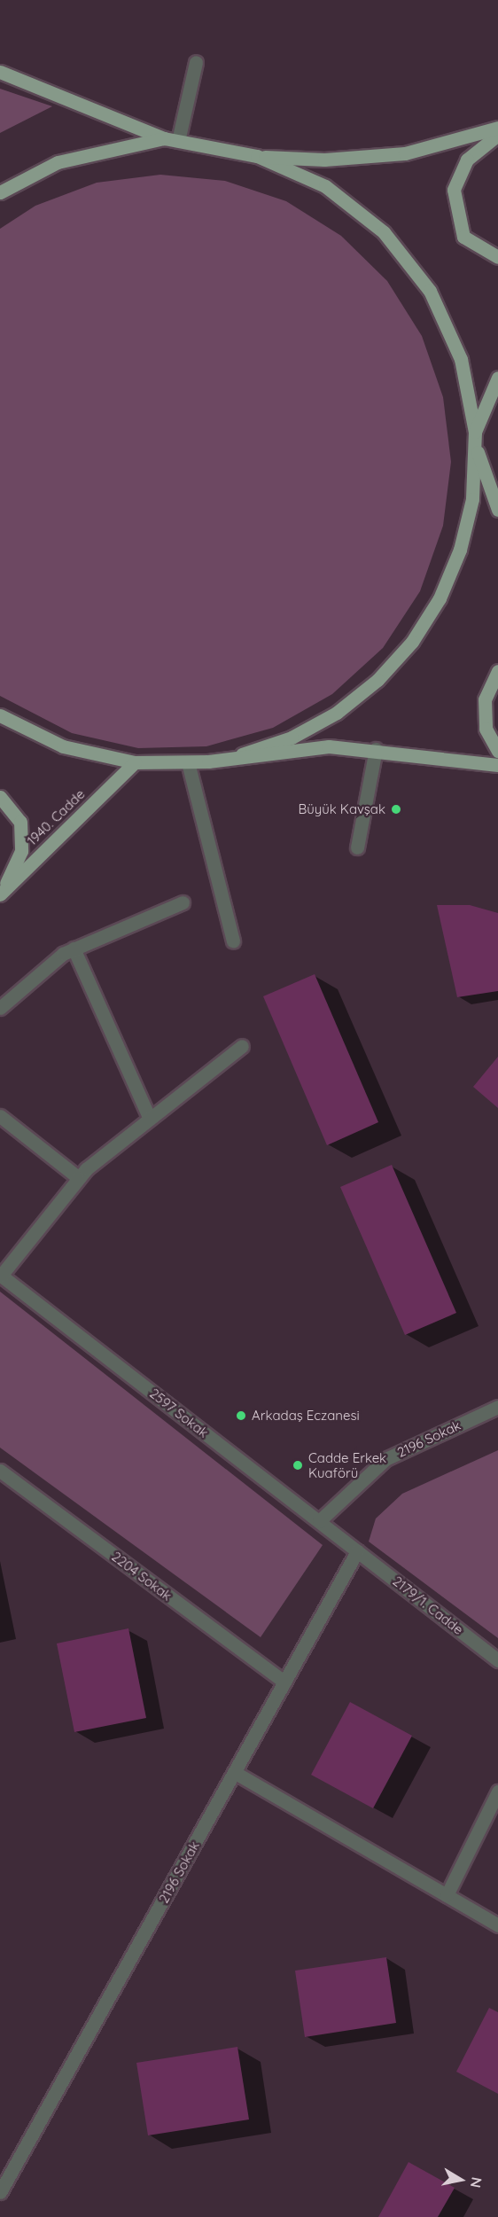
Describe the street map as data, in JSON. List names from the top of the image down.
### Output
{
  "streets": {
    "main road": ["1940. Cadde"],
    "street": [
      "2597 Sokak",
      "2196 Sokak",
      "2204 Sokak",
      "2179/1. Cadde"
    ]
  },
  "crossings": [
    ["2597 Sokak", "2196 Sokak"],
    ["2597 Sokak", "2179/1. Cadde"],
    ["2196 Sokak", "2204 Sokak"],
    ["2196 Sokak", "2179/1. Cadde"]
  ],
  "places": ["Büyük Kavşak", "Arkadaş Eczanesi", "Cadde Erkek Kuaförü"],
  "north": "right"
}
